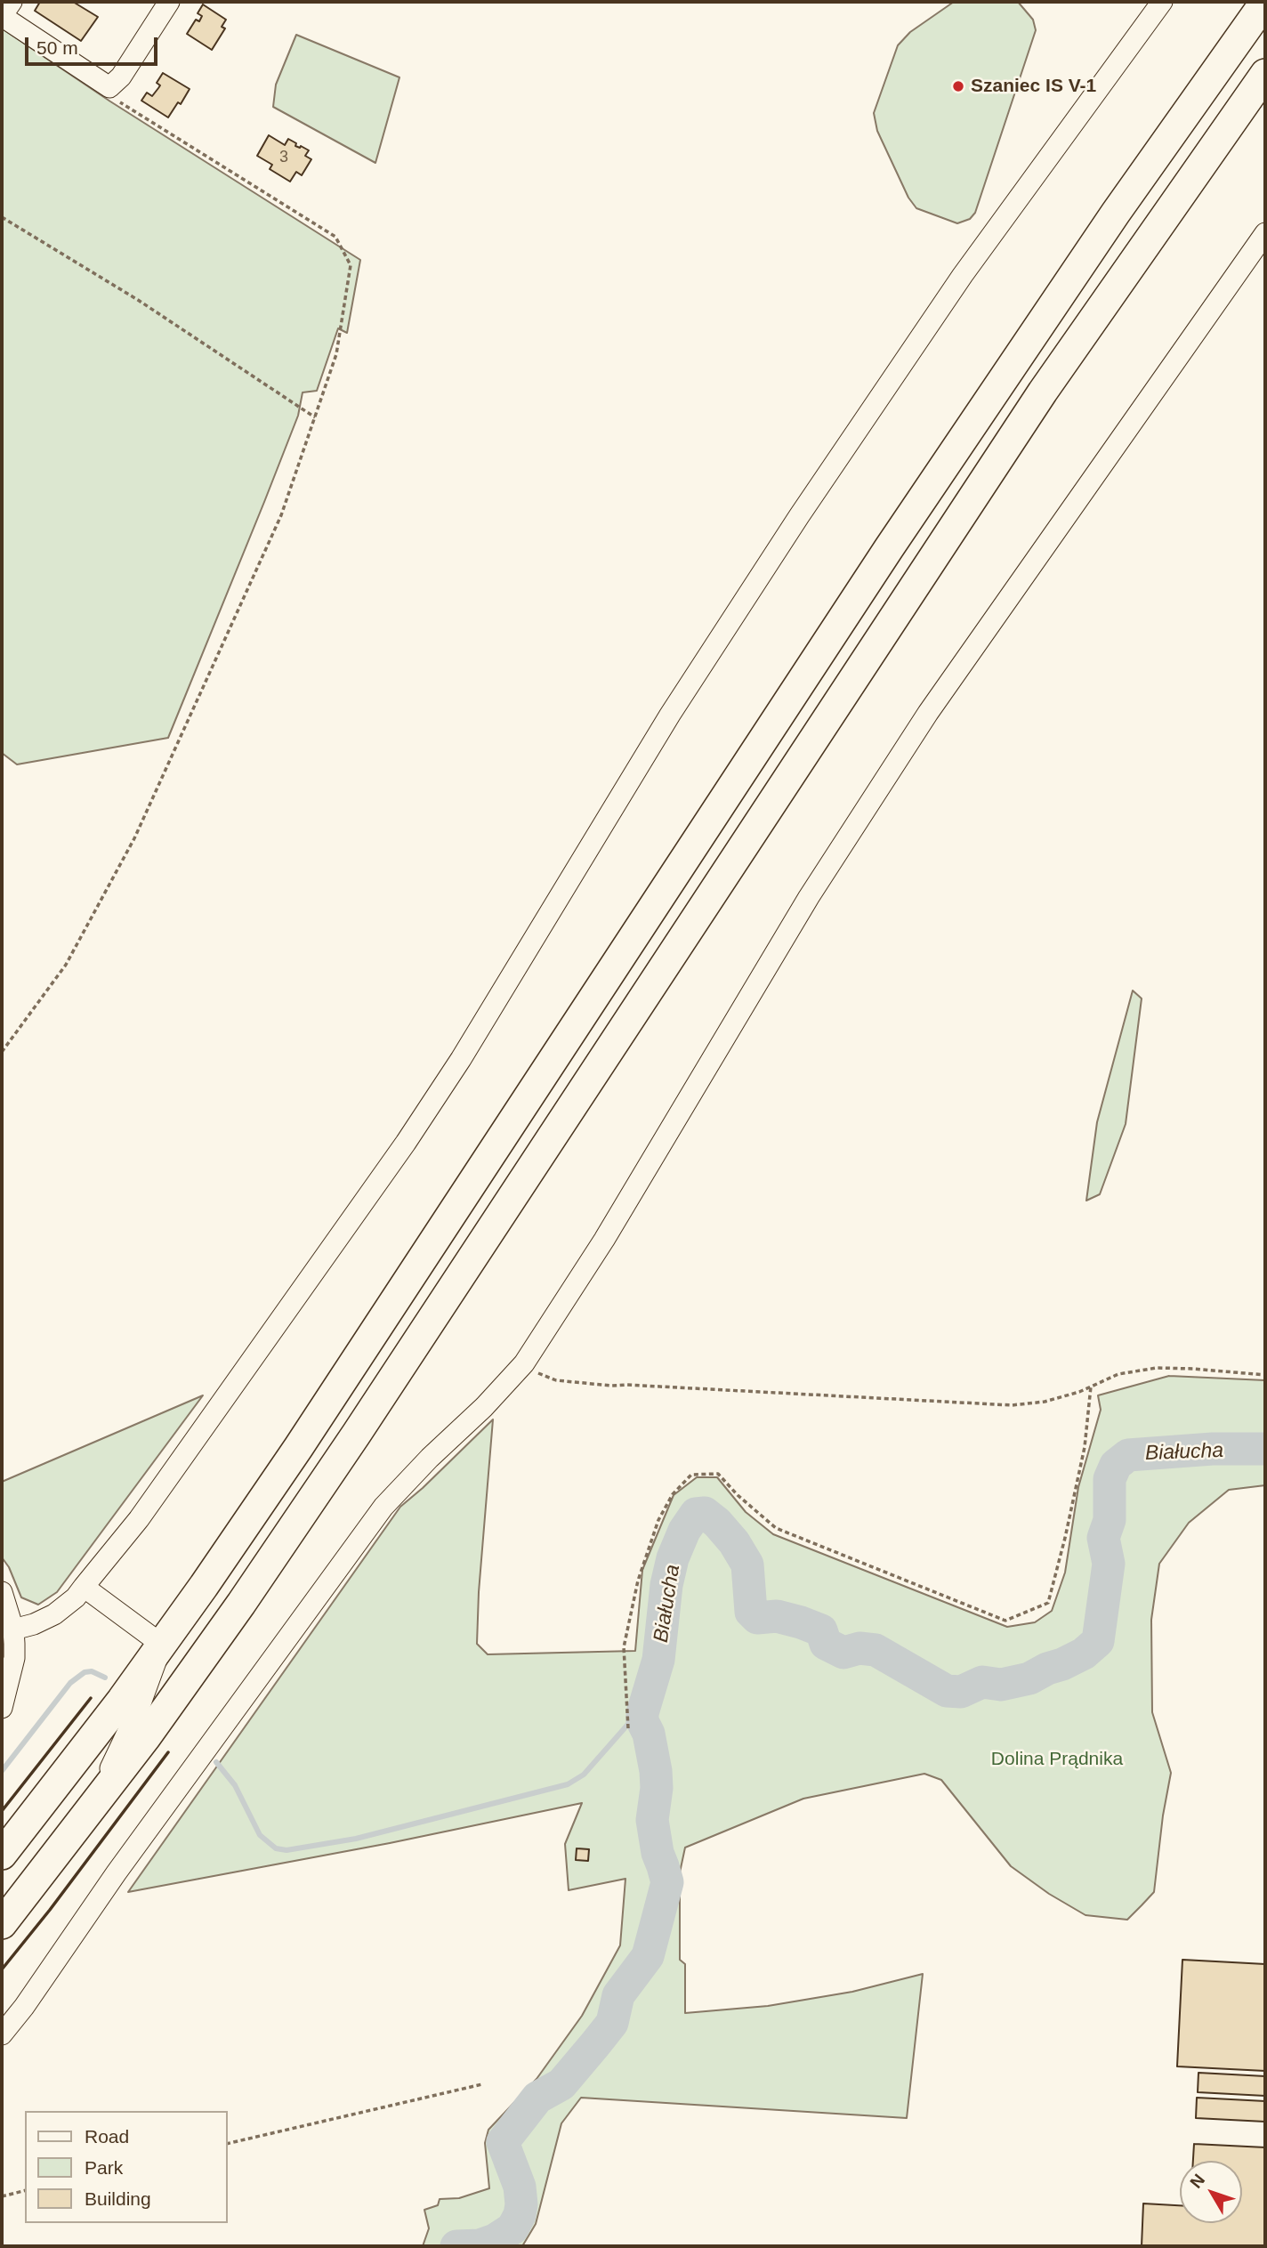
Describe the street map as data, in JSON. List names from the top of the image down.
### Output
{
  "water": ["Białucha"],
  "parks": ["Dolina Prądnika"],
  "places": ["Szaniec IS V-1"],
  "house_numbers": ["3"],
  "legend": ["Road", "Park", "Building"],
  "scale_bar": "50 m",
  "north": "top left"
}
